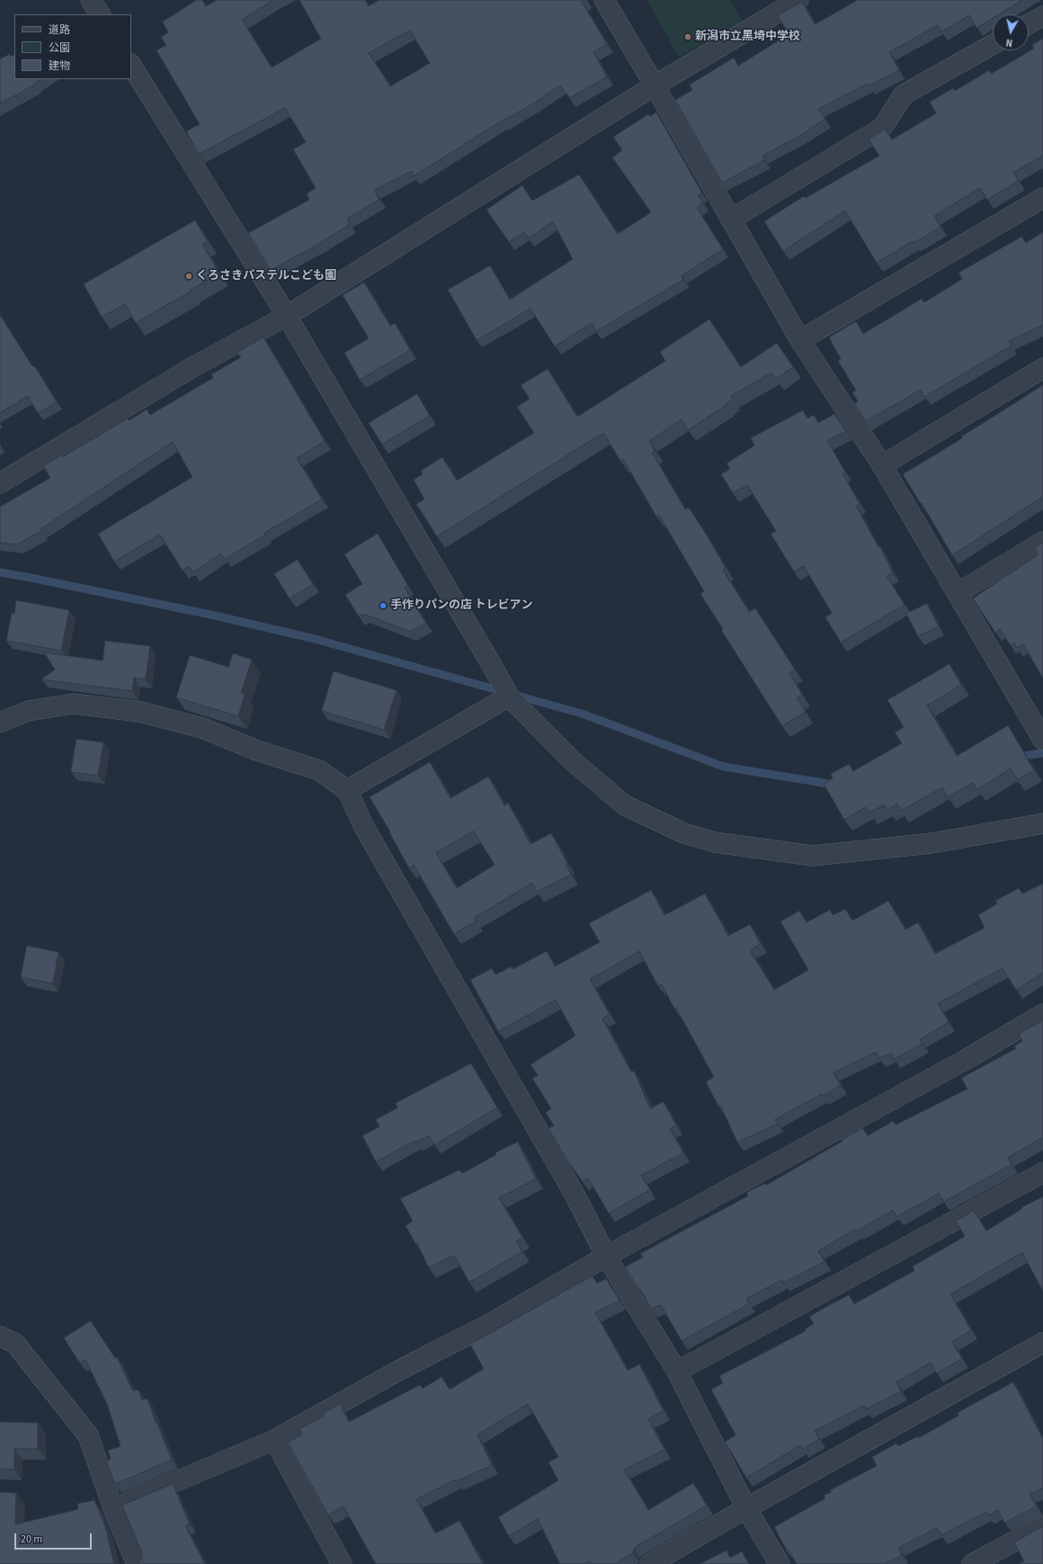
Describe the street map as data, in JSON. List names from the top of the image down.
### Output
{
  "places": ["新潟市立黒埼中学校", "くろさきパステルこども園", "手作りパンの店 トレビアン"],
  "legend": ["道路", "公園", "建物"],
  "scale_bar": "20 m",
  "north": "bottom"
}
